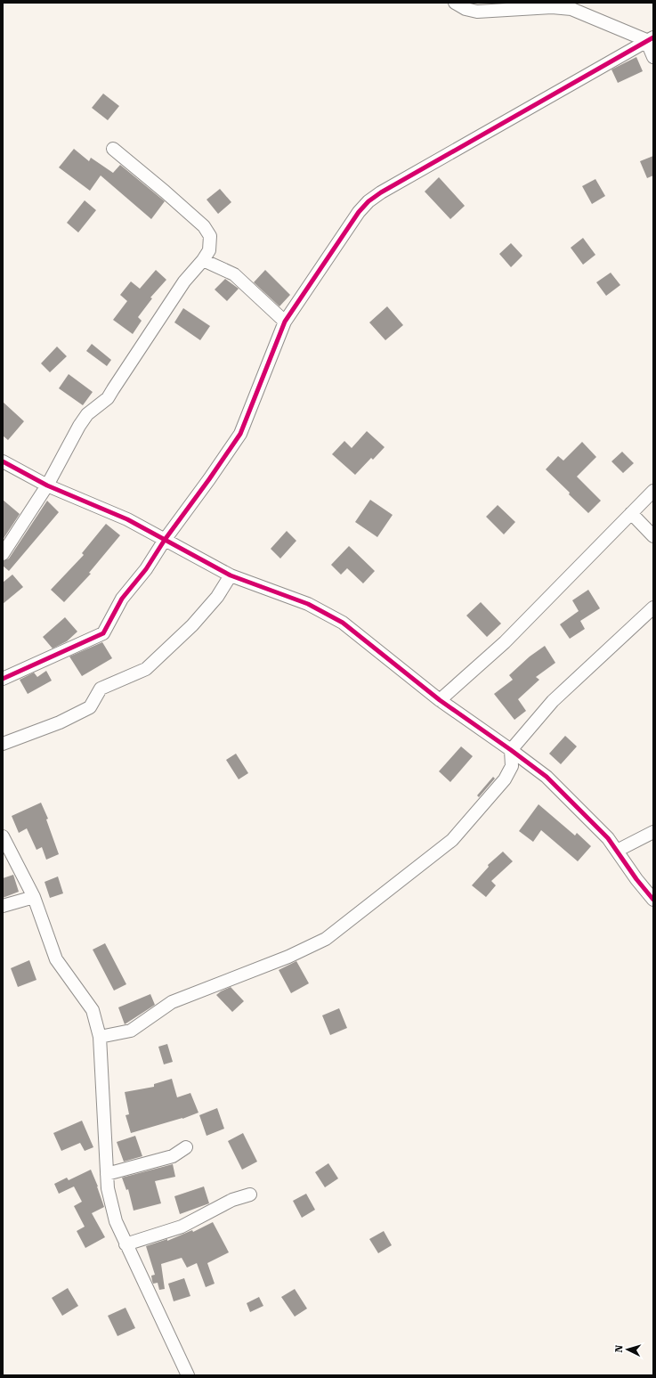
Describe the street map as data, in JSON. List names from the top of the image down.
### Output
{
  "north": "left"
}
